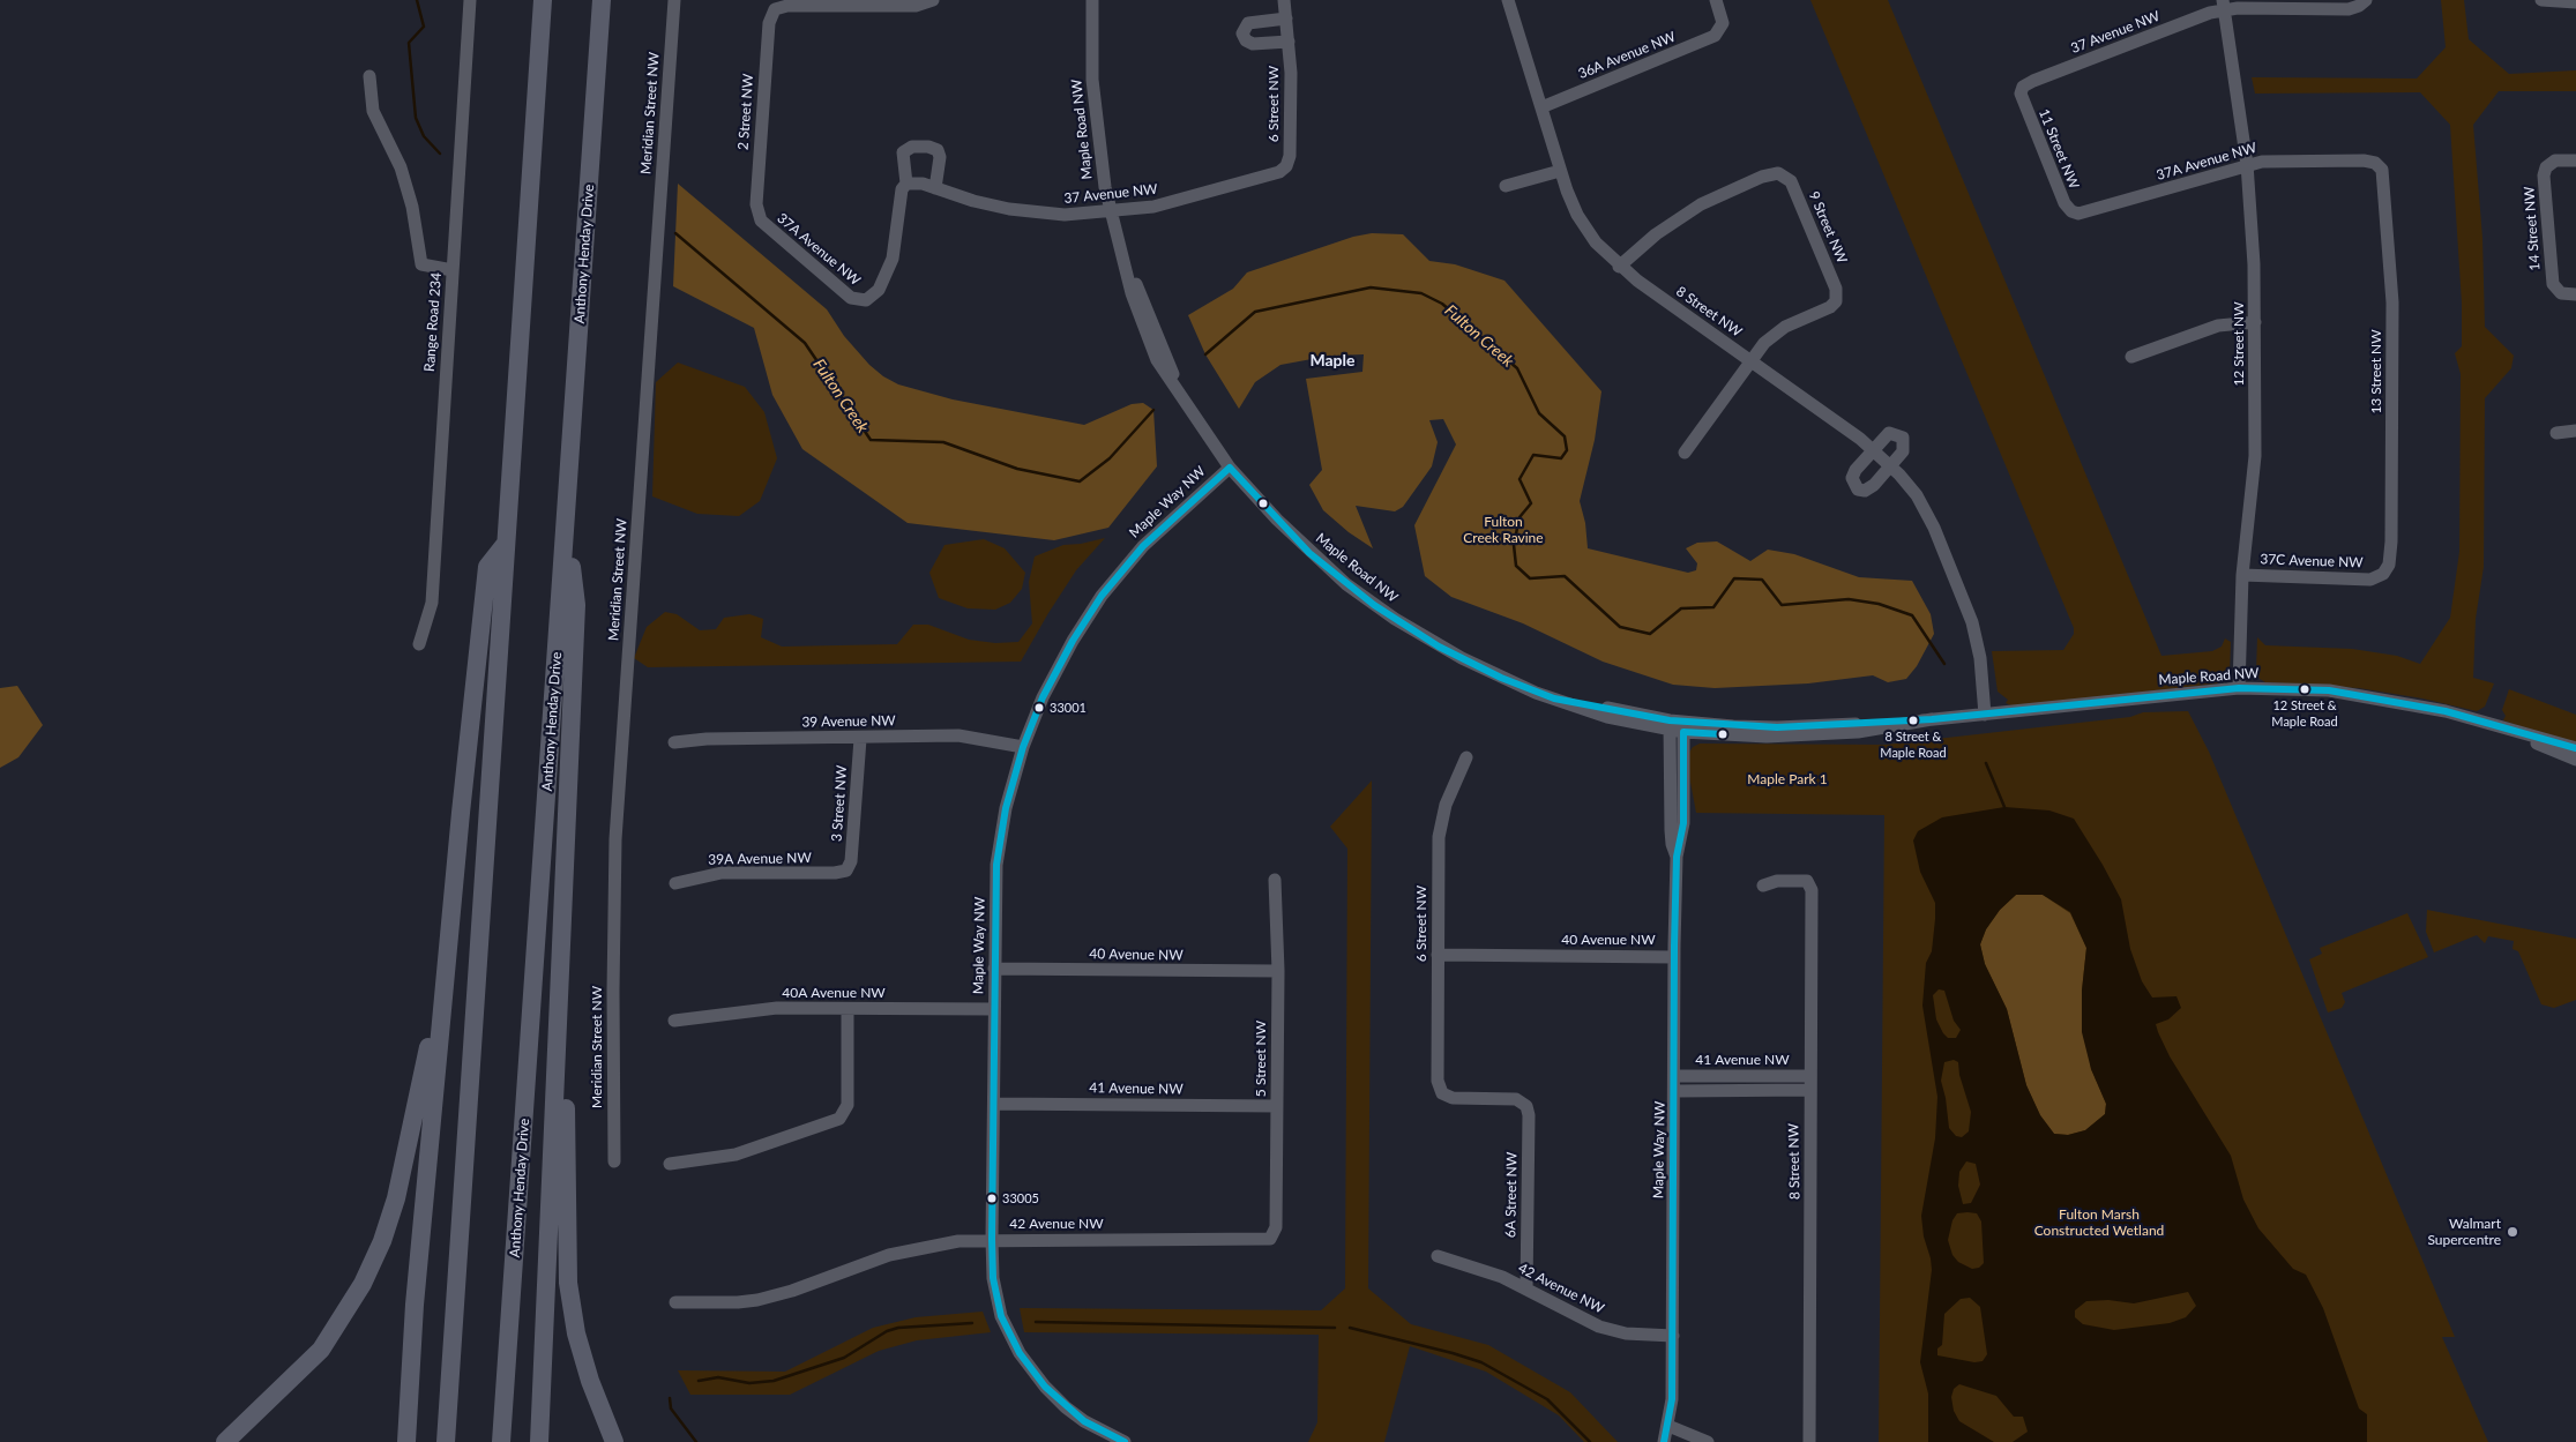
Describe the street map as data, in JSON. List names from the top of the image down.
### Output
{
  "streets": {
    "highway": ["Anthony Henday Drive"],
    "street": [
      "37 Avenue NW",
      "36A Avenue NW",
      "6 Street NW",
      "2 Street NW",
      "Meridian Street NW",
      "Maple Road NW",
      "11 Street NW",
      "37A Avenue NW",
      "9 Street NW",
      "14 Street NW",
      "8 Street NW",
      "Range Road 234",
      "12 Street NW",
      "13 Street NW",
      "Maple Way NW",
      "37C Avenue NW",
      "39 Avenue NW",
      "3 Street NW",
      "39A Avenue NW",
      "40 Avenue NW",
      "40A Avenue NW",
      "5 Street NW",
      "41 Avenue NW",
      "6A Street NW",
      "42 Avenue NW"
    ]
  },
  "crossings": [
    ["37 Avenue NW", "6 Street NW"],
    ["37 Avenue NW", "Maple Road NW"],
    ["37 Avenue NW", "11 Street NW"],
    ["37 Avenue NW", "37A Avenue NW"],
    ["37 Avenue NW", "12 Street NW"],
    ["36A Avenue NW", "8 Street NW"],
    ["6 Street NW", "40 Avenue NW"],
    ["6 Street NW", "6A Street NW"],
    ["2 Street NW", "37A Avenue NW"],
    ["Maple Road NW", "8 Street NW"],
    ["Maple Road NW", "12 Street NW"],
    ["Maple Road NW", "Maple Way NW"],
    ["11 Street NW", "37A Avenue NW"],
    ["37A Avenue NW", "12 Street NW"],
    ["37A Avenue NW", "13 Street NW"],
    ["9 Street NW", "8 Street NW"],
    ["8 Street NW", "41 Avenue NW"],
    ["12 Street NW", "37C Avenue NW"],
    ["13 Street NW", "37C Avenue NW"],
    ["Maple Way NW", "39 Avenue NW"],
    ["Maple Way NW", "40 Avenue NW"],
    ["Maple Way NW", "40A Avenue NW"],
    ["Maple Way NW", "41 Avenue NW"],
    ["Maple Way NW", "42 Avenue NW"],
    ["39 Avenue NW", "3 Street NW"],
    ["3 Street NW", "39A Avenue NW"],
    ["40 Avenue NW", "5 Street NW"],
    ["5 Street NW", "41 Avenue NW"],
    ["5 Street NW", "42 Avenue NW"],
    ["6A Street NW", "42 Avenue NW"]
  ],
  "districts": ["Maple"],
  "water": ["Fulton Creek"],
  "parks": ["Fulton Creek Ravine", "Maple Park 1", "Fulton Marsh Constructed Wetland"],
  "places": [
    "12 Street & Maple Road",
    "33001",
    "8 Street & Maple Road",
    "33005",
    "Walmart Supercentre"
  ]
}
